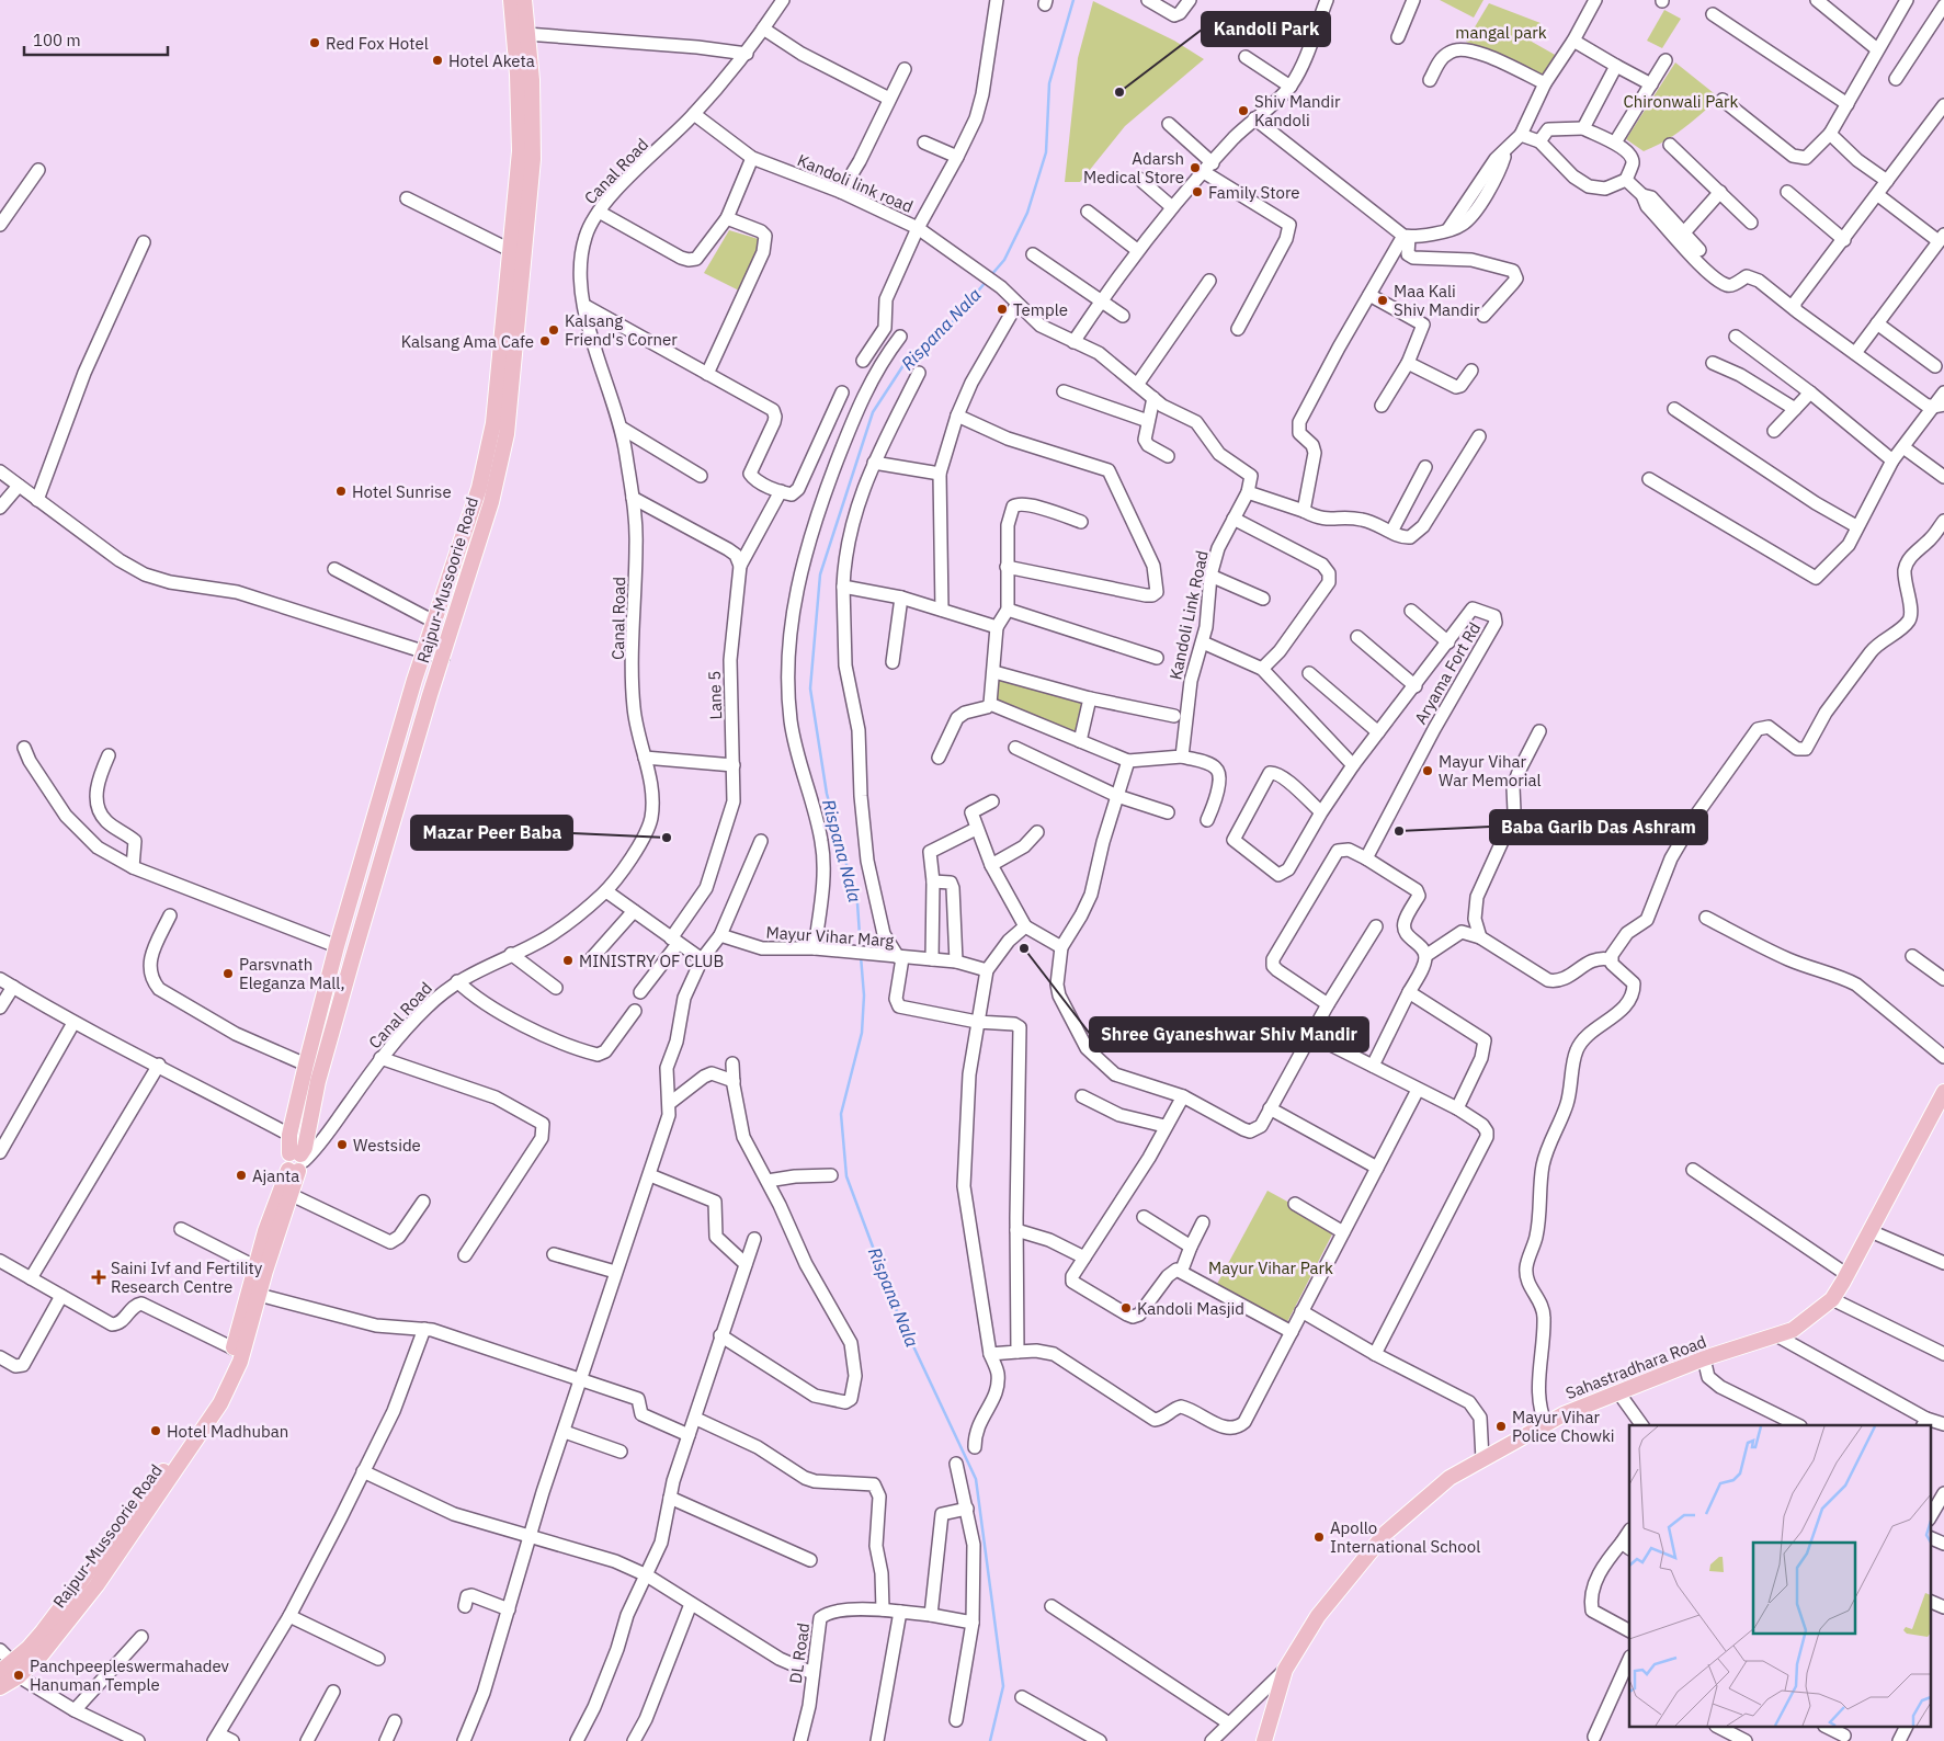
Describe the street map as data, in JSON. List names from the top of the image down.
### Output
{
  "streets": {
    "main road": ["Rajpur-Mussoorie Road", "Sahastradhara Road"],
    "street": [
      "Canal Road",
      "Kandoli link road",
      "Kandoli Link Road",
      "Aryama Fort Rd",
      "Lane 5",
      "Mayur Vihar Marg",
      "DL Road"
    ]
  },
  "crossings": [
    ["Canal Road", "Kandoli link road"],
    ["Canal Road", "Rajpur-Mussoorie Road"]
  ],
  "water": ["Rispana Nala"],
  "parks": ["mangal park", "Chironwali Park", "Mayur Vihar Park"],
  "places": {
    "other": [
      "Red Fox Hotel",
      "Hotel Aketa",
      "Kandoli Park",
      "Shiv Mandir Kandoli",
      "Adarsh Medical Store",
      "Family Store",
      "Maa Kali Shiv Mandir",
      "Temple",
      "Kalsang Friend's Corner",
      "Kalsang Ama Cafe",
      "Hotel Sunrise",
      "Mayur Vihar War Memorial",
      "Baba Garib Das Ashram",
      "Mazar Peer Baba",
      "Shree Gyaneshwar Shiv Mandir",
      "MINISTRY OF CLUB",
      "Parsvnath Eleganza Mall,",
      "Westside",
      "Ajanta",
      "Kandoli Masjid",
      "Mayur Vihar Police Chowki",
      "Hotel Madhuban",
      "Apollo International School",
      "Panchpeepleswermahadev Hanuman Temple"
    ],
    "health": ["Saini Ivf and Fertility Research Centre"]
  },
  "scale_bar": "100 m"
}
